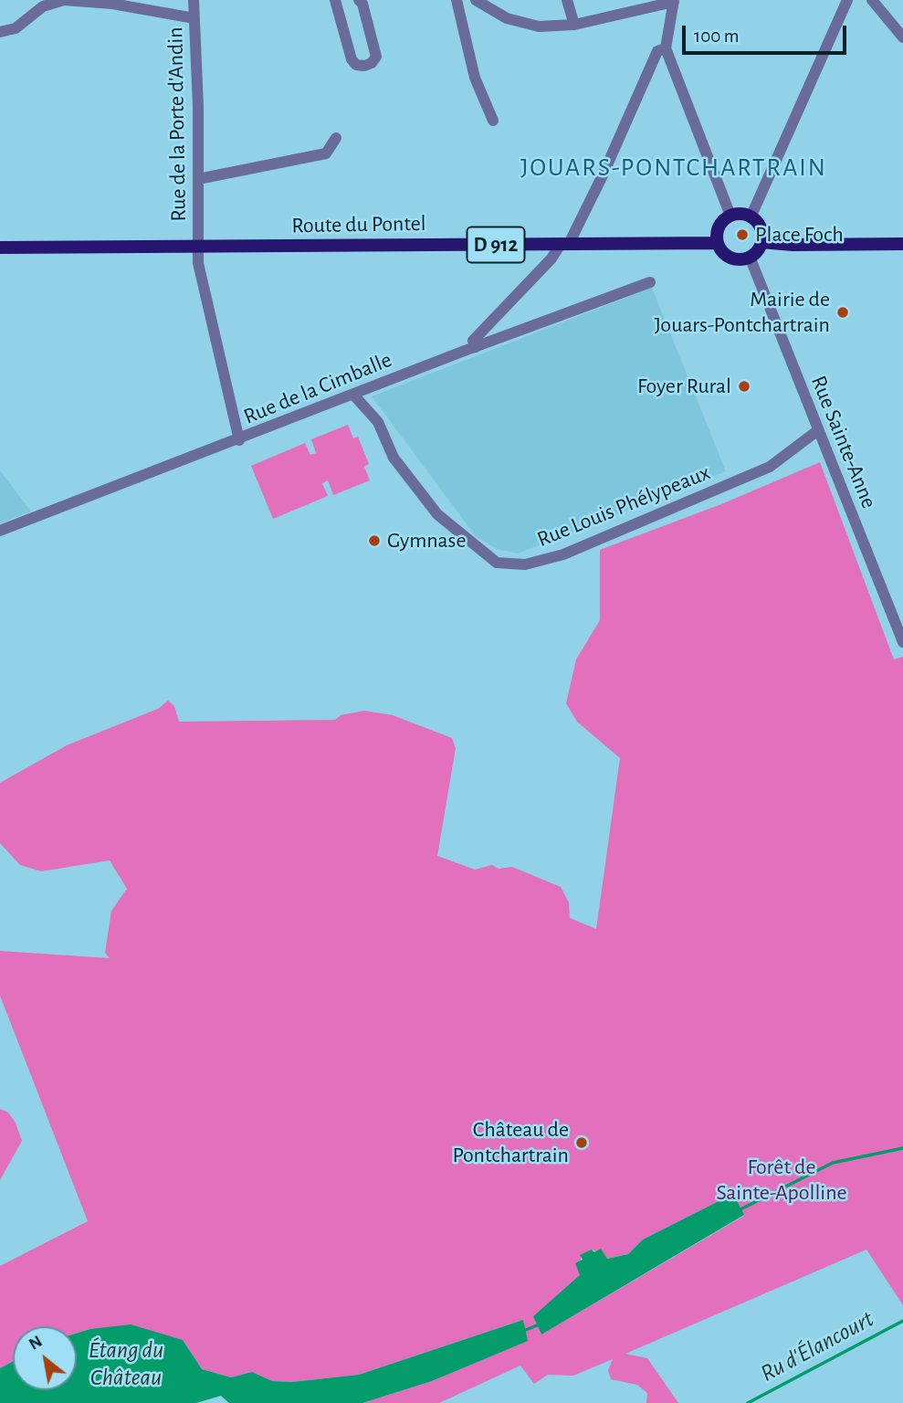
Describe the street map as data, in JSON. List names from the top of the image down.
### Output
{
  "streets": {
    "main road": ["Route du Pontel", "D 912"],
    "street": [
      "Rue de la Porte d'Andin",
      "Rue de la Cimballe",
      "Rue Sainte-Anne",
      "Rue Louis Phélypeaux"
    ]
  },
  "crossings": [
    ["Rue de la Porte d'Andin", "Route du Pontel"],
    ["Rue de la Porte d'Andin", "Rue de la Cimballe"],
    ["Route du Pontel", "Rue Sainte-Anne"],
    ["Rue de la Cimballe", "Rue Louis Phélypeaux"],
    ["Rue Sainte-Anne", "Rue Louis Phélypeaux"]
  ],
  "districts": ["JOUARS-PONTCHARTRAIN"],
  "water": ["Ru d'Élancourt", "Étang du Château"],
  "parks": ["Forêt de Sainte-Apolline"],
  "places": [
    "Place Foch",
    "Mairie de Jouars-Pontchartrain",
    "Foyer Rural",
    "Gymnase",
    "Château de Pontchartrain"
  ],
  "scale_bar": "100 m",
  "north": "top left"
}
